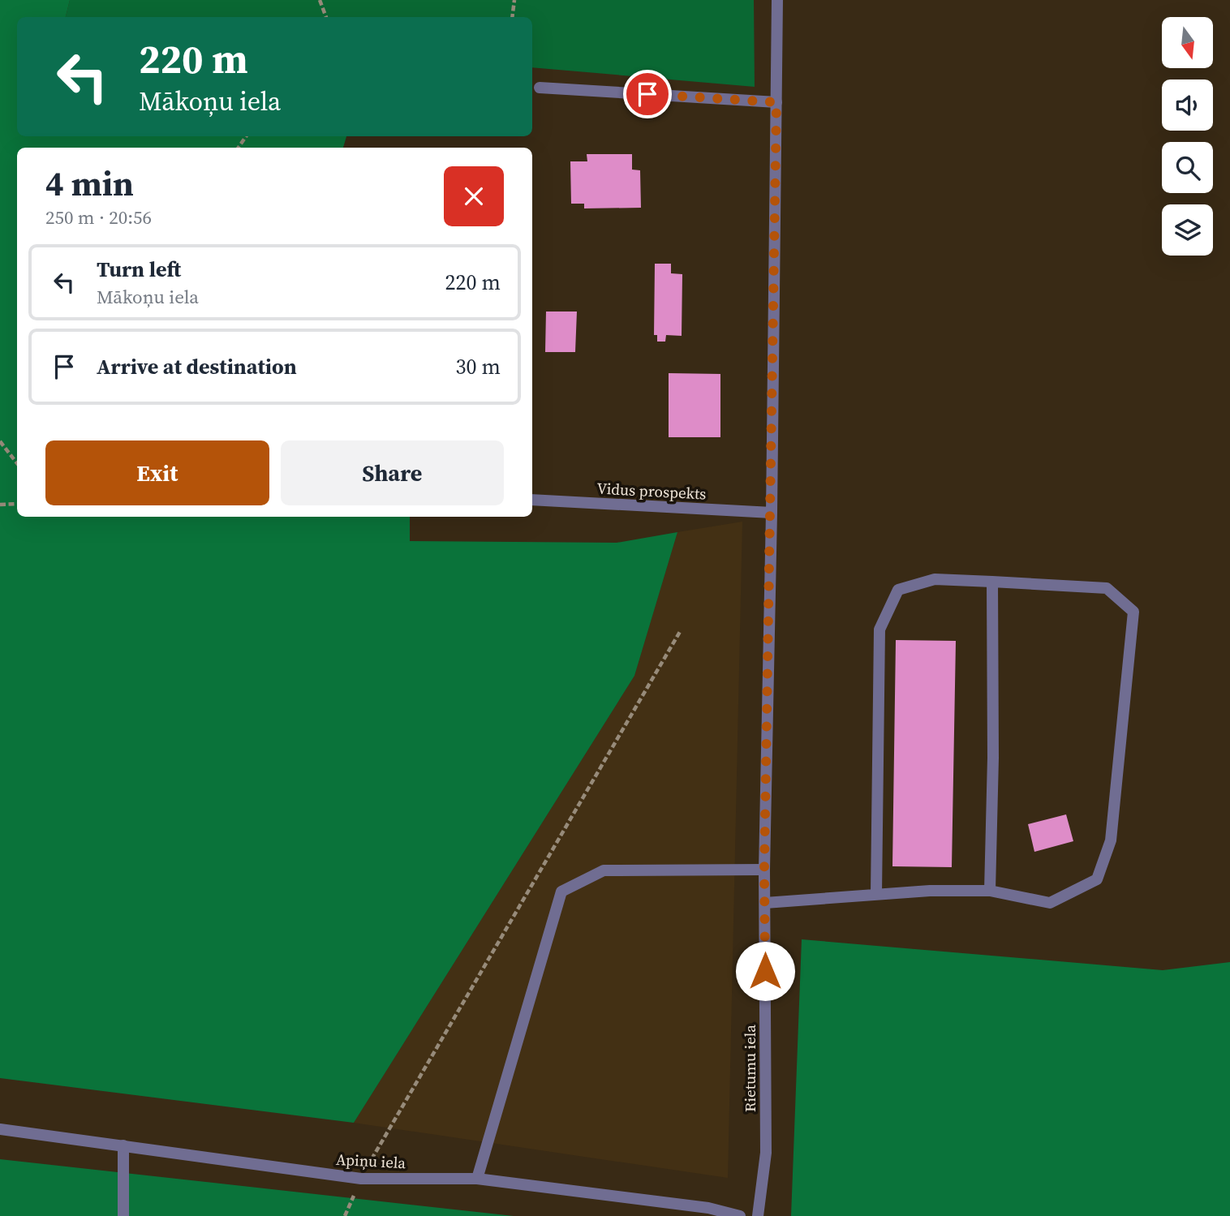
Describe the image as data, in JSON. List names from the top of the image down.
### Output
{
  "streets": {
    "street": ["Vidus prospekts", "Rietumu iela", "Apiņu iela"]
  },
  "crossings": [
    ["Vidus prospekts", "Rietumu iela"]
  ],
  "north": "bottom",
  "page": {
    "turn": ["220 m", "Mākoņu iela"],
    "heading": ["4 min", "250 m · 20:56"],
    "list": [
      {
        "name": "Turn left",
        "note": "Mākoņu iela",
        "value": "220 m"
      },
      {
        "name": "Arrive at destination",
        "value": "30 m"
      }
    ],
    "buttons": ["Exit", "Share"]
  }
}
